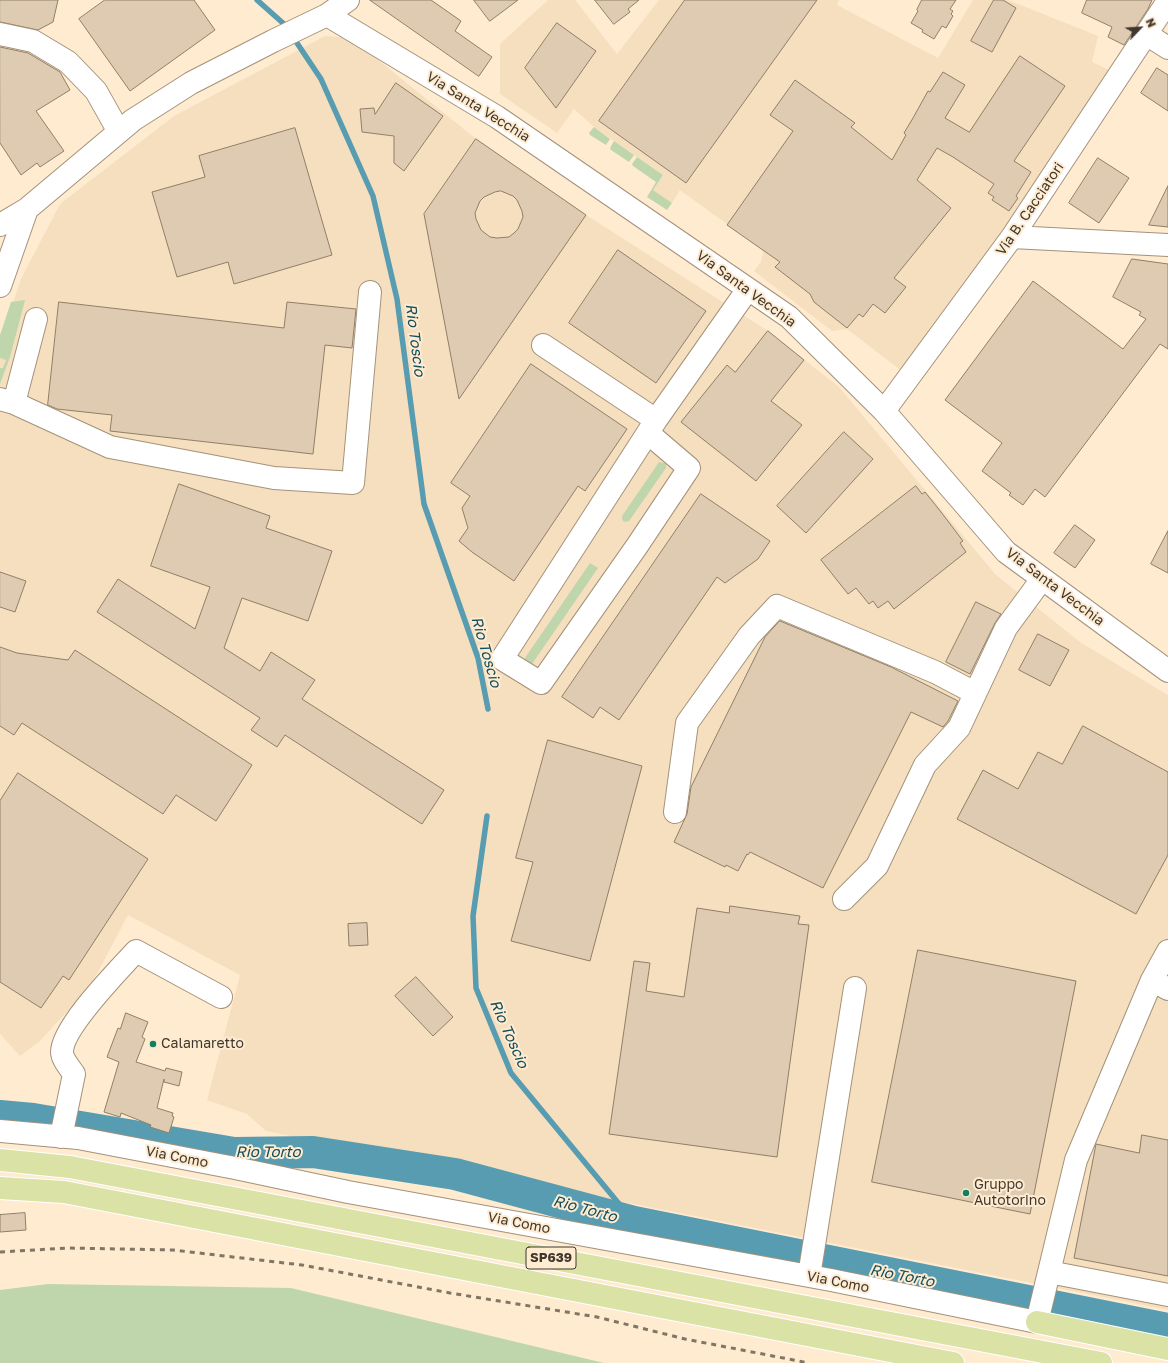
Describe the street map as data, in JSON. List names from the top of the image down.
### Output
{
  "streets": {
    "main road": ["SP639"],
    "street": ["Via Santa Vecchia", "Via B. Cacciatori", "Via Como"]
  },
  "crossings": [
    ["Via Santa Vecchia", "Via B. Cacciatori"]
  ],
  "water": ["Rio Toscio", "Rio Torto"],
  "places": ["Calamaretto", "Gruppo Autotorino"],
  "north": "top right"
}
